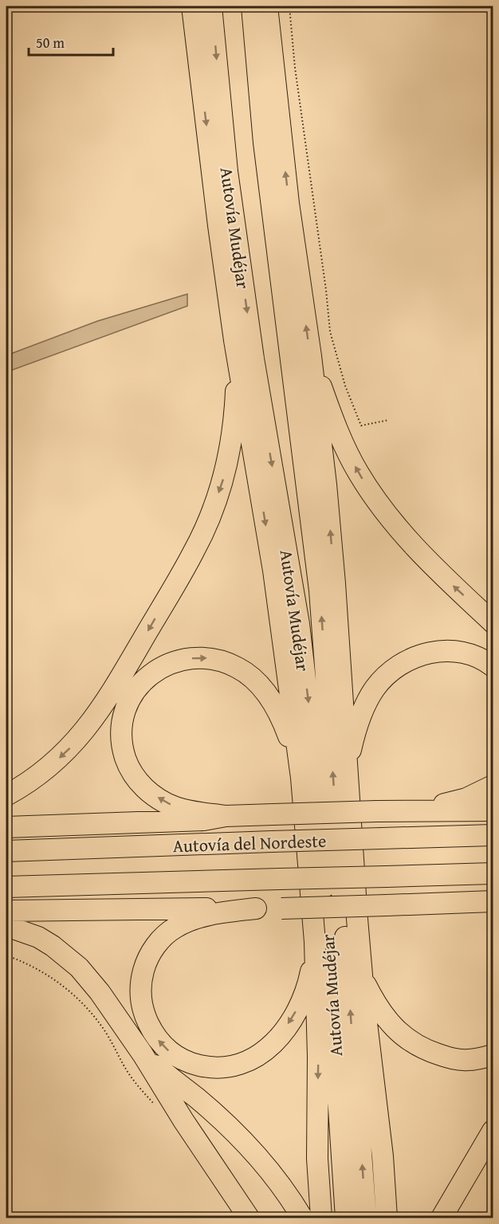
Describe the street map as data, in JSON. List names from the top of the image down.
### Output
{
  "streets": {
    "highway": ["Autovía Mudéjar", "Autovía del Nordeste"]
  },
  "scale_bar": "50 m"
}
